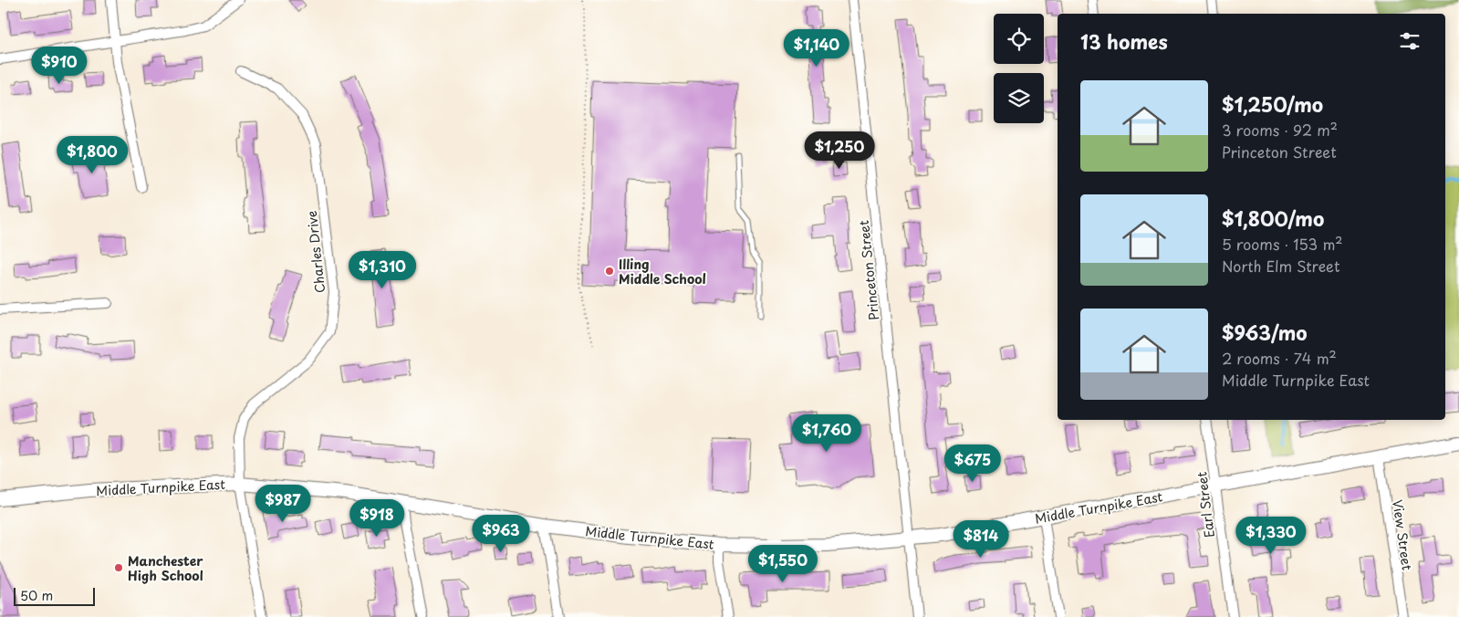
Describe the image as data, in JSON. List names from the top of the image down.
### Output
{
  "streets": {
    "main road": ["Middle Turnpike East"],
    "street": [
      "Charles Drive",
      "Princeton Street",
      "Earl Street",
      "View Street"
    ]
  },
  "crossings": [
    ["Charles Drive", "Middle Turnpike East"],
    ["Princeton Street", "Middle Turnpike East"],
    ["Middle Turnpike East", "Earl Street"],
    ["Middle Turnpike East", "View Street"]
  ],
  "places": ["Illing Middle School", "Manchester High School"],
  "scale_bar": "50 m",
  "page": {
    "heading": "13 homes",
    "price": [
      "$1,140",
      "$910",
      "$1,250",
      "$1,800",
      "$1,310",
      "$1,760",
      "$675",
      "$987",
      "$918",
      "$963",
      "$1,330",
      "$814",
      "$1,550"
    ],
    "list": [
      {
        "name": "$1,250/mo",
        "note": "3 rooms · 92 m² · Princeton Street"
      },
      {
        "name": "$1,800/mo",
        "note": "5 rooms · 153 m² · North Elm Street"
      },
      {
        "name": "$963/mo",
        "note": "2 rooms · 74 m² · Middle Turnpike East"
      }
    ],
    "scale": "50 m"
  }
}
